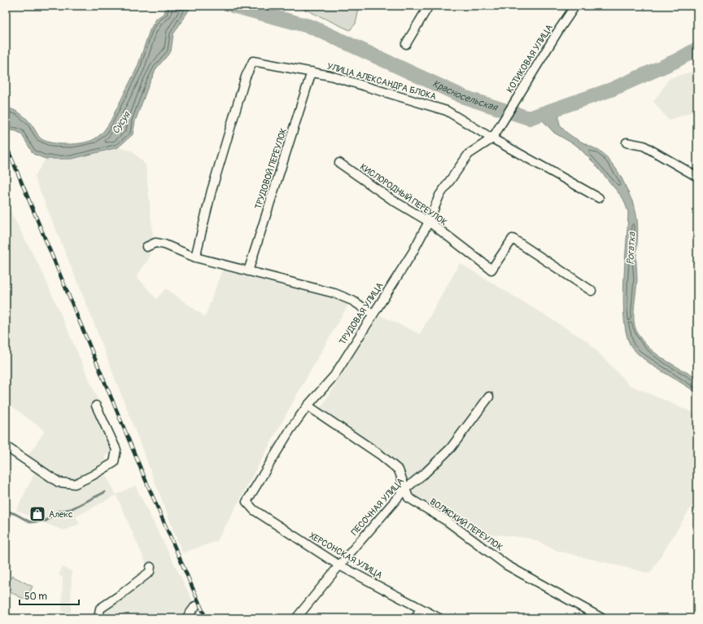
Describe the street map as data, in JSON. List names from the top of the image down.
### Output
{
  "streets": {
    "street": [
      "КОТИКОВАЯ УЛИЦА",
      "УЛИЦА АЛЕКСАНДРА БЛОКА",
      "ТРУДОВОЙ ПЕРЕУЛОК",
      "КИСЛОРОДНЫЙ ПЕРЕУЛОК",
      "ТРУДОВАЯ УЛИЦА",
      "ПЕСОЧНАЯ УЛИЦА",
      "ВОЛЖСКИЙ ПЕРЕУЛОК",
      "ХЕРСОНСКАЯ УЛИЦА"
    ]
  },
  "crossings": [
    ["КОТИКОВАЯ УЛИЦА", "УЛИЦА АЛЕКСАНДРА БЛОКА"],
    ["КОТИКОВАЯ УЛИЦА", "ТРУДОВАЯ УЛИЦА"],
    ["УЛИЦА АЛЕКСАНДРА БЛОКА", "ТРУДОВОЙ ПЕРЕУЛОК"],
    ["УЛИЦА АЛЕКСАНДРА БЛОКА", "ТРУДОВАЯ УЛИЦА"],
    ["КИСЛОРОДНЫЙ ПЕРЕУЛОК", "ТРУДОВАЯ УЛИЦА"],
    ["ТРУДОВАЯ УЛИЦА", "ВОЛЖСКИЙ ПЕРЕУЛОК"],
    ["ТРУДОВАЯ УЛИЦА", "ХЕРСОНСКАЯ УЛИЦА"],
    ["ПЕСОЧНАЯ УЛИЦА", "ВОЛЖСКИЙ ПЕРЕУЛОК"],
    ["ПЕСОЧНАЯ УЛИЦА", "ХЕРСОНСКАЯ УЛИЦА"]
  ],
  "water": ["Красносельская", "Сусуя", "Рогатка"],
  "places": {
    "shop": ["Алекс"]
  },
  "scale_bar": "50 m"
}
